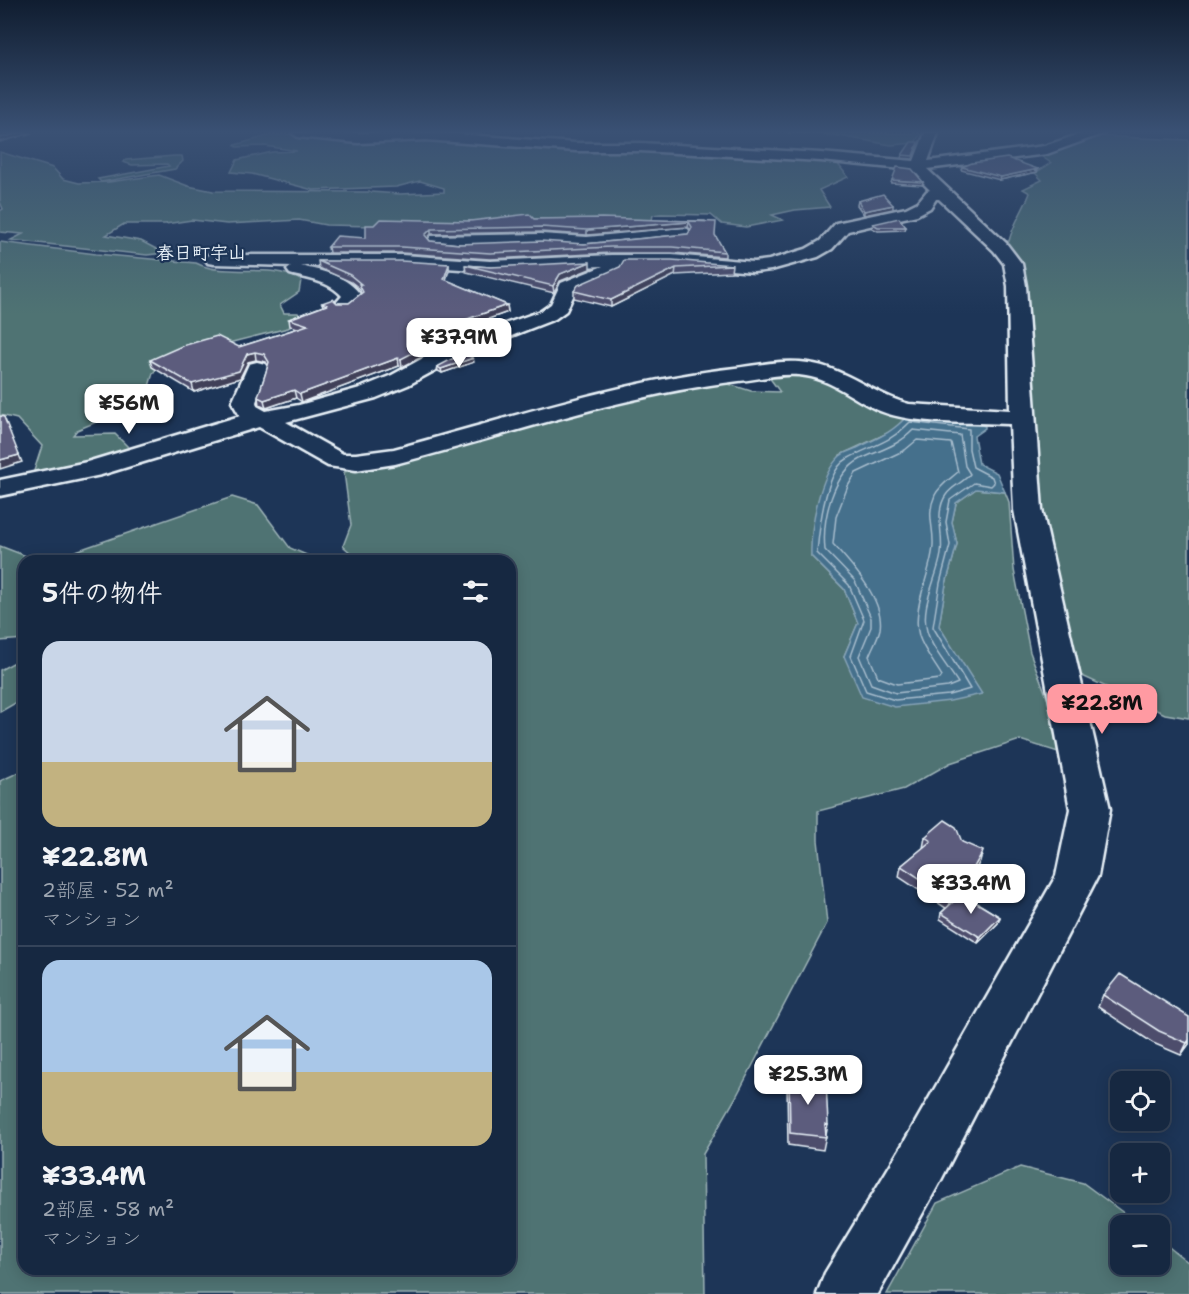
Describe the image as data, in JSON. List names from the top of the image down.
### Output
{
  "districts": ["春日町宇山"],
  "page": {
    "price": [
      "¥37.9M",
      "¥56M",
      "¥22.8M",
      "¥33.4M",
      "¥25.3M"
    ],
    "heading": "5件の物件",
    "list": [
      {
        "name": "¥22.8M",
        "note": "2部屋 · 52 m² · マンション"
      },
      {
        "name": "¥33.4M",
        "note": "2部屋 · 58 m² · マンション"
      }
    ],
    "map_buttons": ["+", "−"]
  }
}
